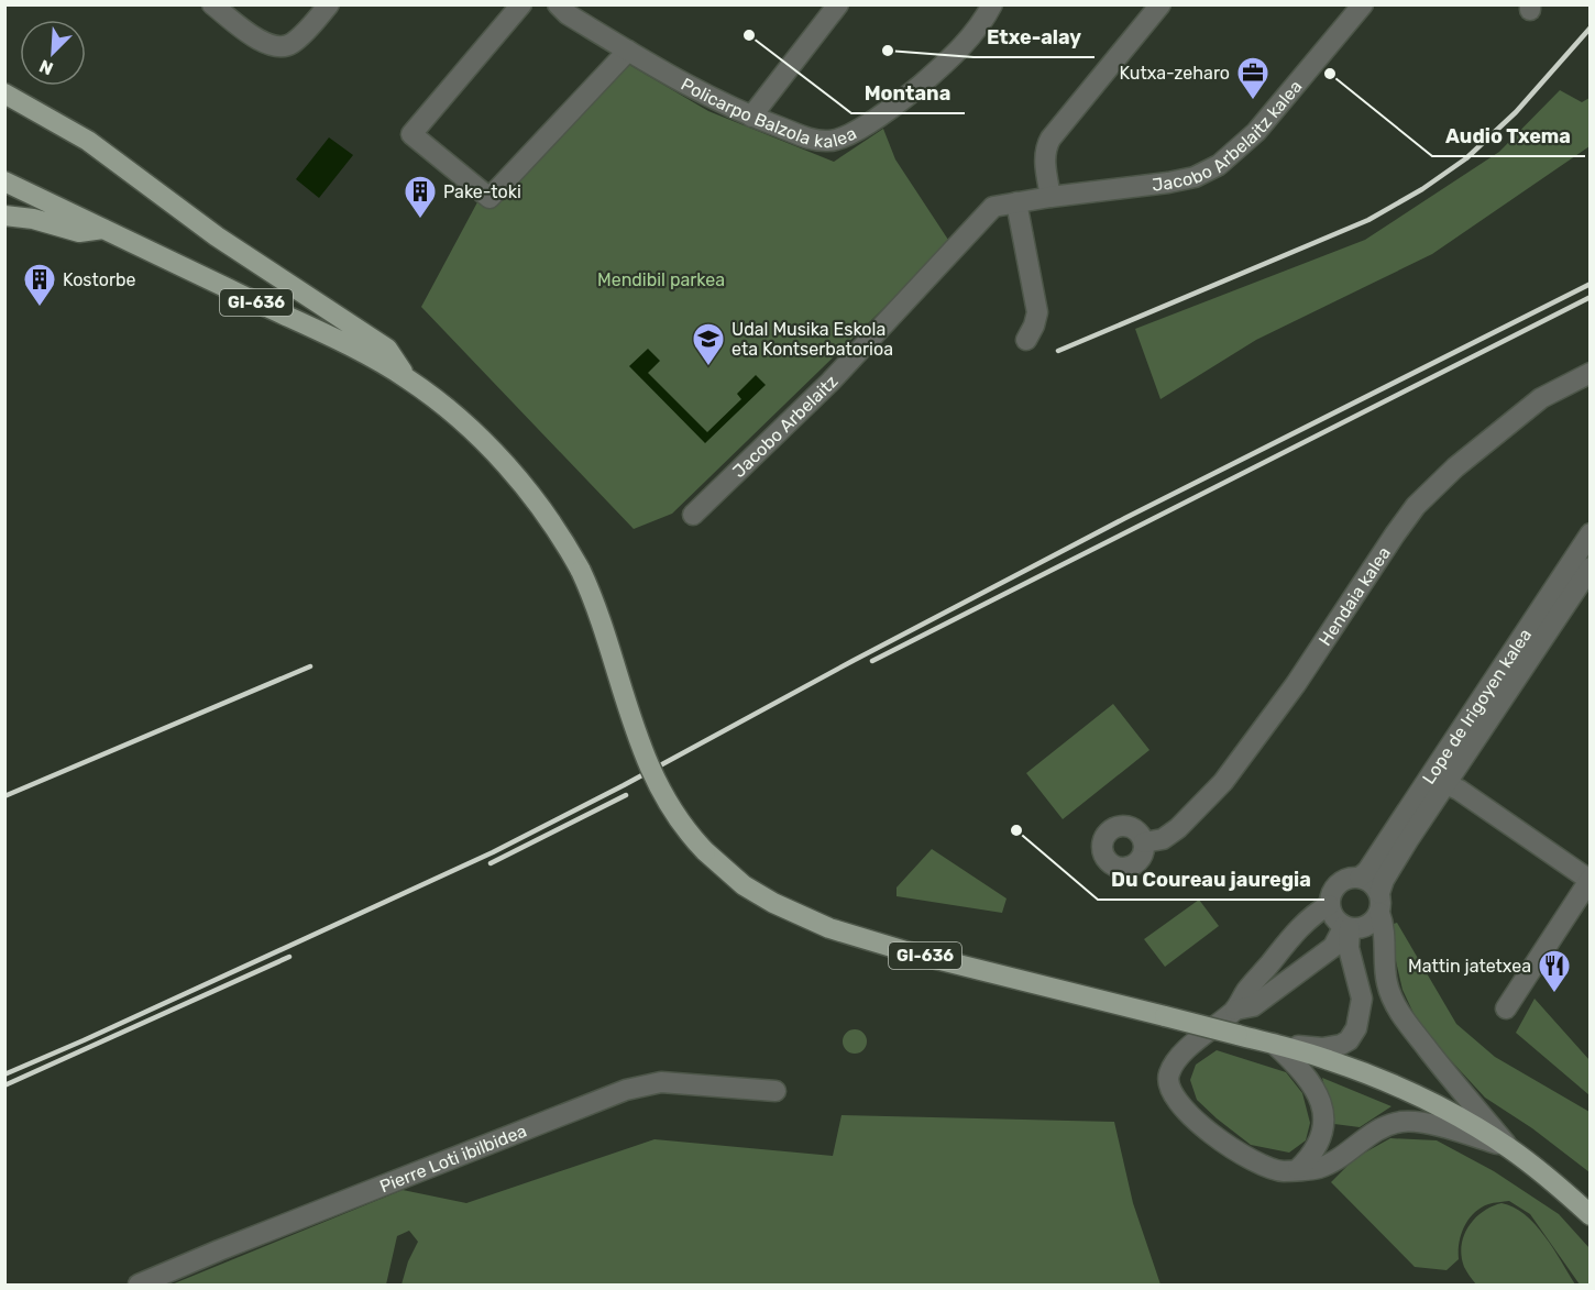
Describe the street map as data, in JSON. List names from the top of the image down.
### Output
{
  "streets": {
    "main road": ["GI-636"],
    "street": [
      "Policarpo Balzola kalea",
      "Jacobo Arbelaitz kalea",
      "Jacobo Arbelaitz",
      "Hendaia kalea",
      "Lope de Irigoyen kalea",
      "Pierre Loti ibilbidea"
    ]
  },
  "crossings": [
    ["Jacobo Arbelaitz kalea", "Jacobo Arbelaitz"]
  ],
  "parks": ["Mendibil parkea"],
  "places": {
    "other": [
      "Montana",
      "Etxe-alay",
      "Audio Txema",
      "Du Coureau jauregia"
    ],
    "office": ["Kutxa-zeharo"],
    "building": ["Pake-toki", "Kostorbe"],
    "school or university": ["Udal Musika Eskola eta Kontserbatorioa"],
    "restaurant": ["Mattin jatetxea"]
  },
  "north": "bottom left"
}
